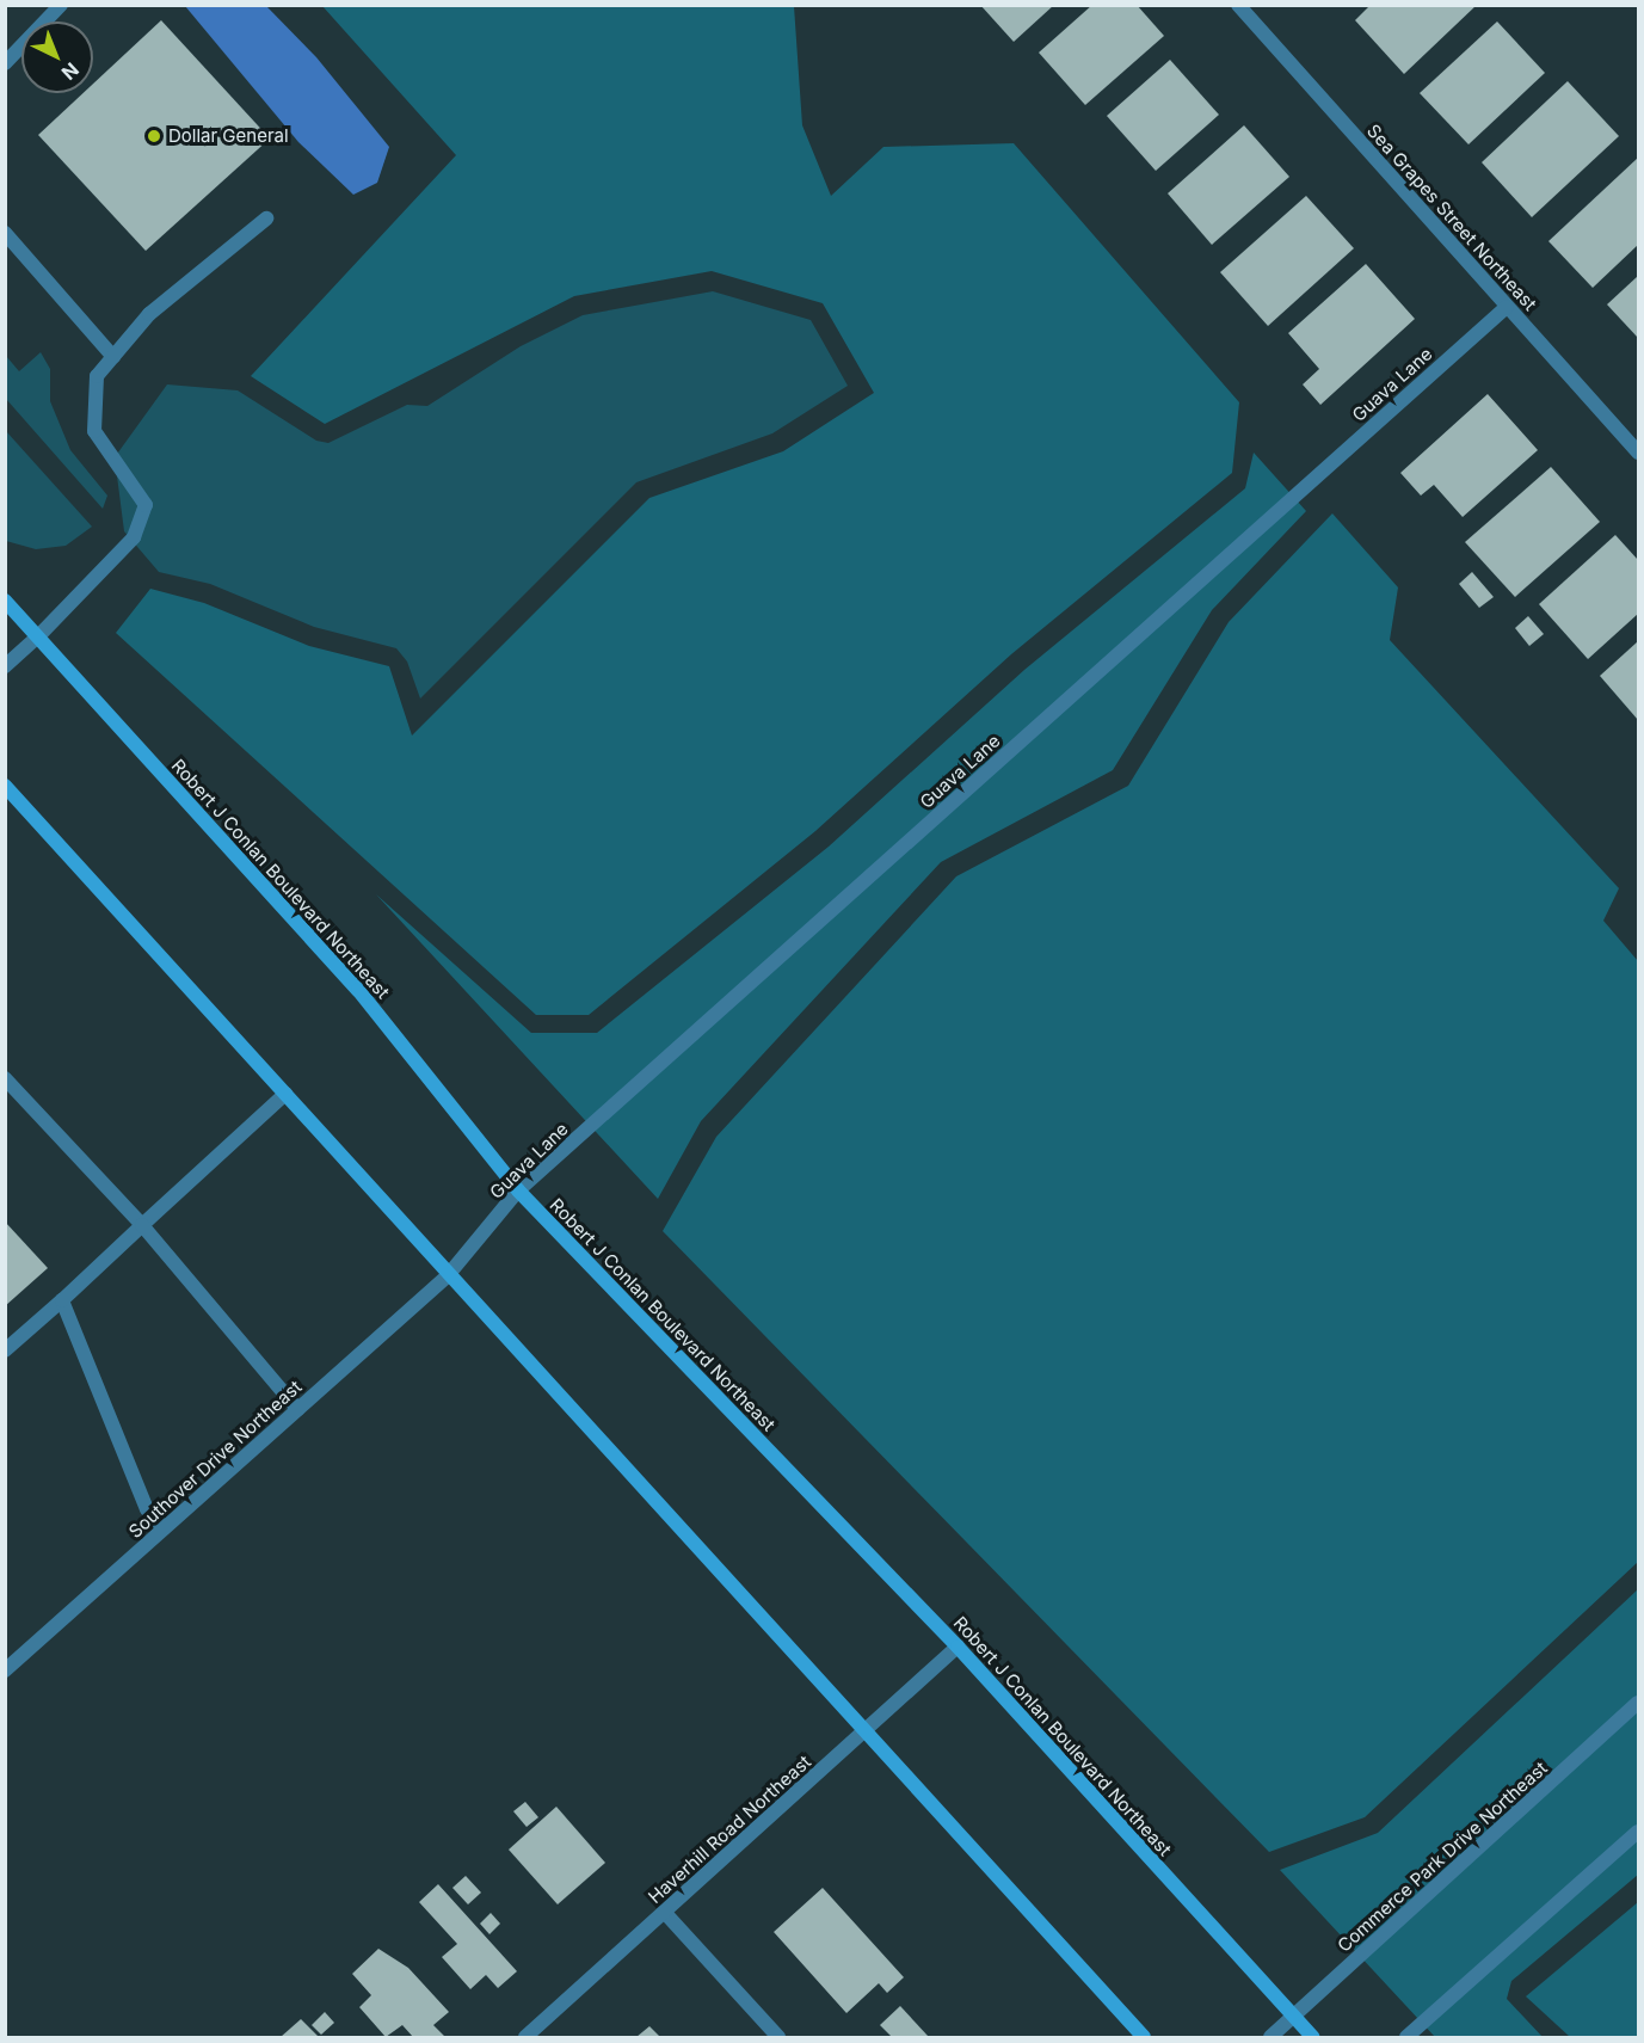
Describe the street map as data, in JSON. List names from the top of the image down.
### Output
{
  "streets": {
    "main road": ["Robert J Conlan Boulevard Northeast"],
    "street": [
      "Sea Grapes Street Northeast",
      "Guava Lane",
      "Southover Drive Northeast",
      "Haverhill Road Northeast",
      "Commerce Park Drive Northeast"
    ]
  },
  "crossings": [
    ["Sea Grapes Street Northeast", "Guava Lane"],
    ["Guava Lane", "Robert J Conlan Boulevard Northeast"],
    ["Guava Lane", "Southover Drive Northeast"],
    ["Robert J Conlan Boulevard Northeast", "Haverhill Road Northeast"],
    ["Robert J Conlan Boulevard Northeast", "Commerce Park Drive Northeast"]
  ],
  "places": ["Dollar General"],
  "north": "bottom right"
}
